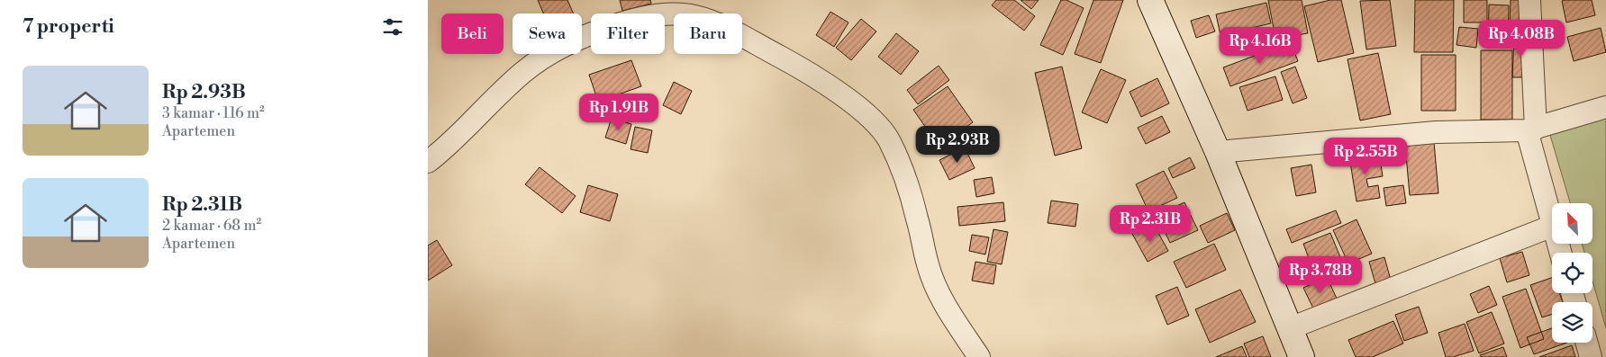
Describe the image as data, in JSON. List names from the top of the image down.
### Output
{
  "north": "top left",
  "page": {
    "heading": "7 properti",
    "chip": [
      "Beli",
      "Sewa",
      "Filter",
      "Baru"
    ],
    "price": [
      "Rp 4.08B",
      "Rp 4.16B",
      "Rp 1.91B",
      "Rp 2.93B",
      "Rp 2.55B",
      "Rp 2.31B",
      "Rp 3.78B"
    ],
    "list": [
      {
        "name": "Rp 2.93B",
        "note": "3 kamar · 116 m² · Apartemen"
      },
      {
        "name": "Rp 2.31B",
        "note": "2 kamar · 68 m² · Apartemen"
      }
    ]
  }
}
